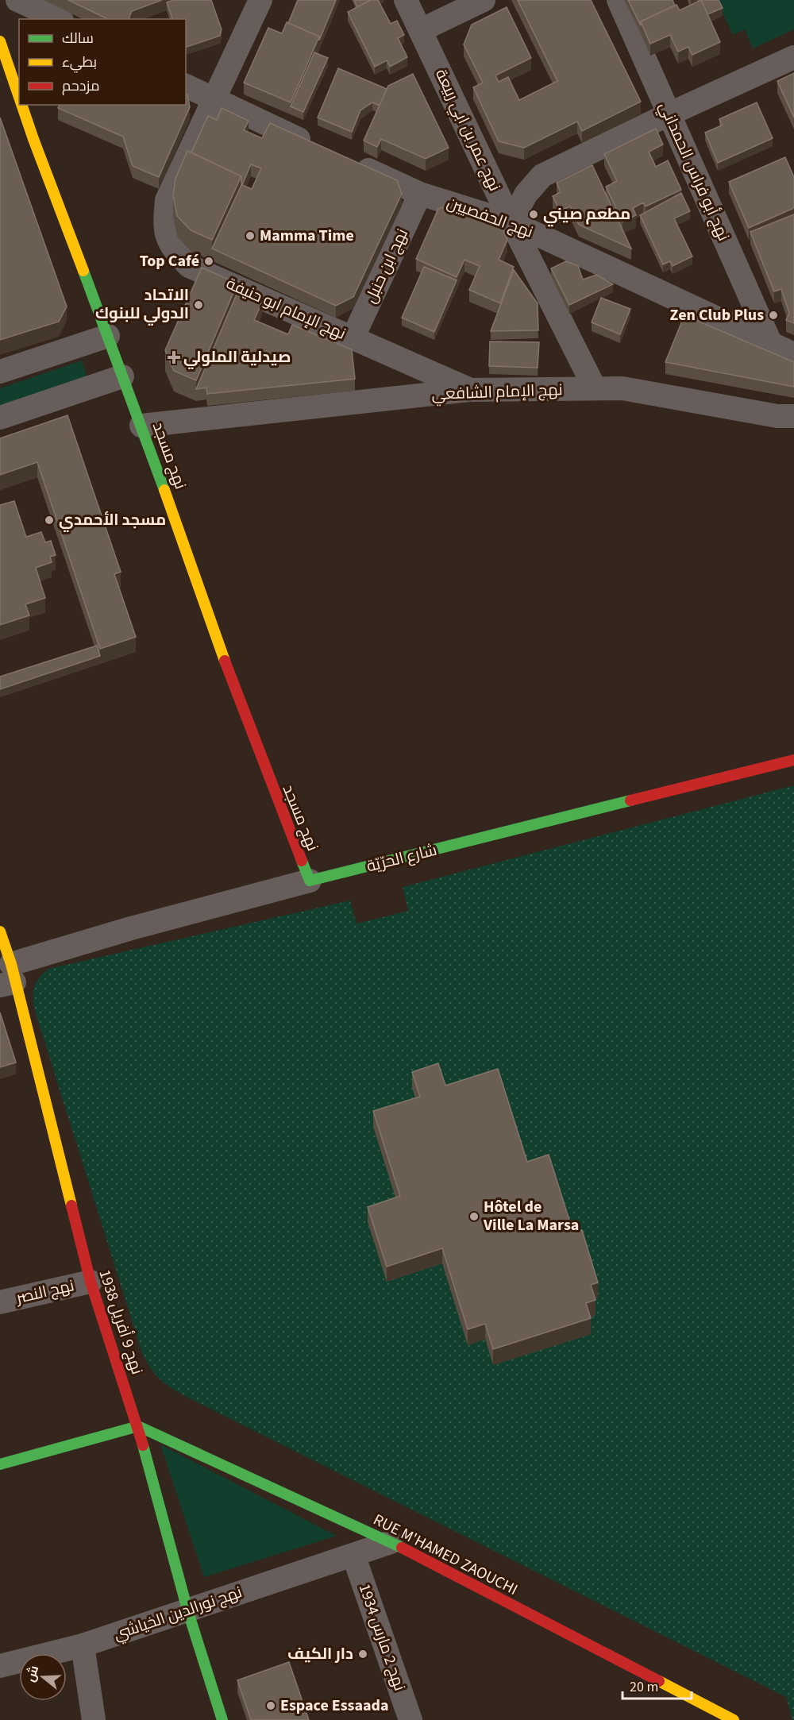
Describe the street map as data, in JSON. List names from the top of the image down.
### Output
{
  "streets": {
    "street": [
      "نهج عمر بن ابي ربيعة",
      "نهج أبو فراس الحمداني",
      "نهج الحفصيين",
      "نهج ابن حنبل",
      "نهج الإمام ابو حنيفة",
      "نهج الإمام الشافعي",
      "نهج مسجد",
      "شارع الحرّيّة",
      "نهج النصر",
      "نهج 9 أفريل 1938",
      "RUE M'HAMED ZAOUCHI",
      "نهج نورالدين الخياشي",
      "نهج 2 مارس 1934"
    ]
  },
  "crossings": [
    ["نهج عمر بن ابي ربيعة", "نهج الحفصيين"],
    ["نهج عمر بن ابي ربيعة", "نهج الإمام الشافعي"],
    ["نهج أبو فراس الحمداني", "نهج الحفصيين"],
    ["نهج الحفصيين", "نهج ابن حنبل"],
    ["نهج ابن حنبل", "نهج الإمام ابو حنيفة"],
    ["نهج الإمام ابو حنيفة", "نهج الإمام الشافعي"],
    ["نهج الإمام الشافعي", "نهج مسجد"],
    ["نهج مسجد", "شارع الحرّيّة"],
    ["شارع الحرّيّة", "نهج 9 أفريل 1938"],
    ["نهج النصر", "نهج 9 أفريل 1938"],
    ["نهج 9 أفريل 1938", "RUE M'HAMED ZAOUCHI"],
    ["نهج 9 أفريل 1938", "نهج نورالدين الخياشي"],
    ["RUE M'HAMED ZAOUCHI", "نهج نورالدين الخياشي"],
    ["نهج نورالدين الخياشي", "نهج 2 مارس 1934"]
  ],
  "places": {
    "other": [
      "مطعم صيني",
      "Mamma Time",
      "Top Café",
      "الاتحاد الدولي للبنوك",
      "Zen Club Plus",
      "مسجد الأحمدي",
      "Hôtel de Ville La Marsa",
      "دار الكيف",
      "Espace Essaada"
    ],
    "health": ["صيدلية الملولي"]
  },
  "legend": ["سالك", "بطيء", "مزدحم"],
  "scale_bar": "20 m",
  "north": "left"
}
